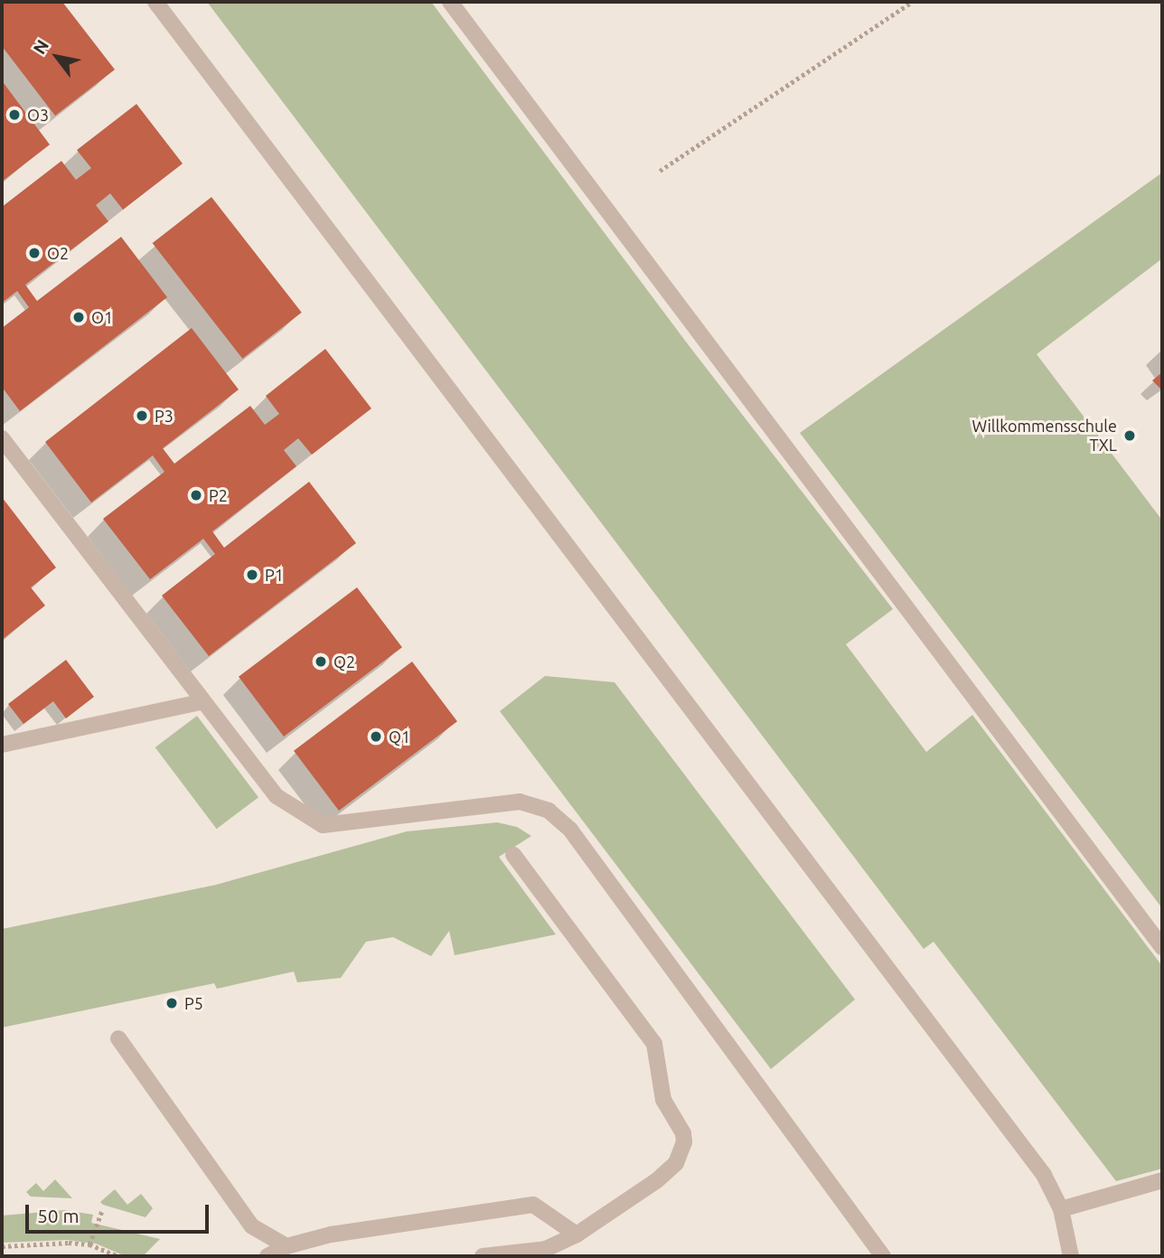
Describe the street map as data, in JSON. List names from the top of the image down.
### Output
{
  "places": [
    "O3",
    "O2",
    "O1",
    "P3",
    "Willkommensschule TXL",
    "P2",
    "P1",
    "Q2",
    "Q1",
    "P5"
  ],
  "scale_bar": "50 m",
  "north": "top left"
}
